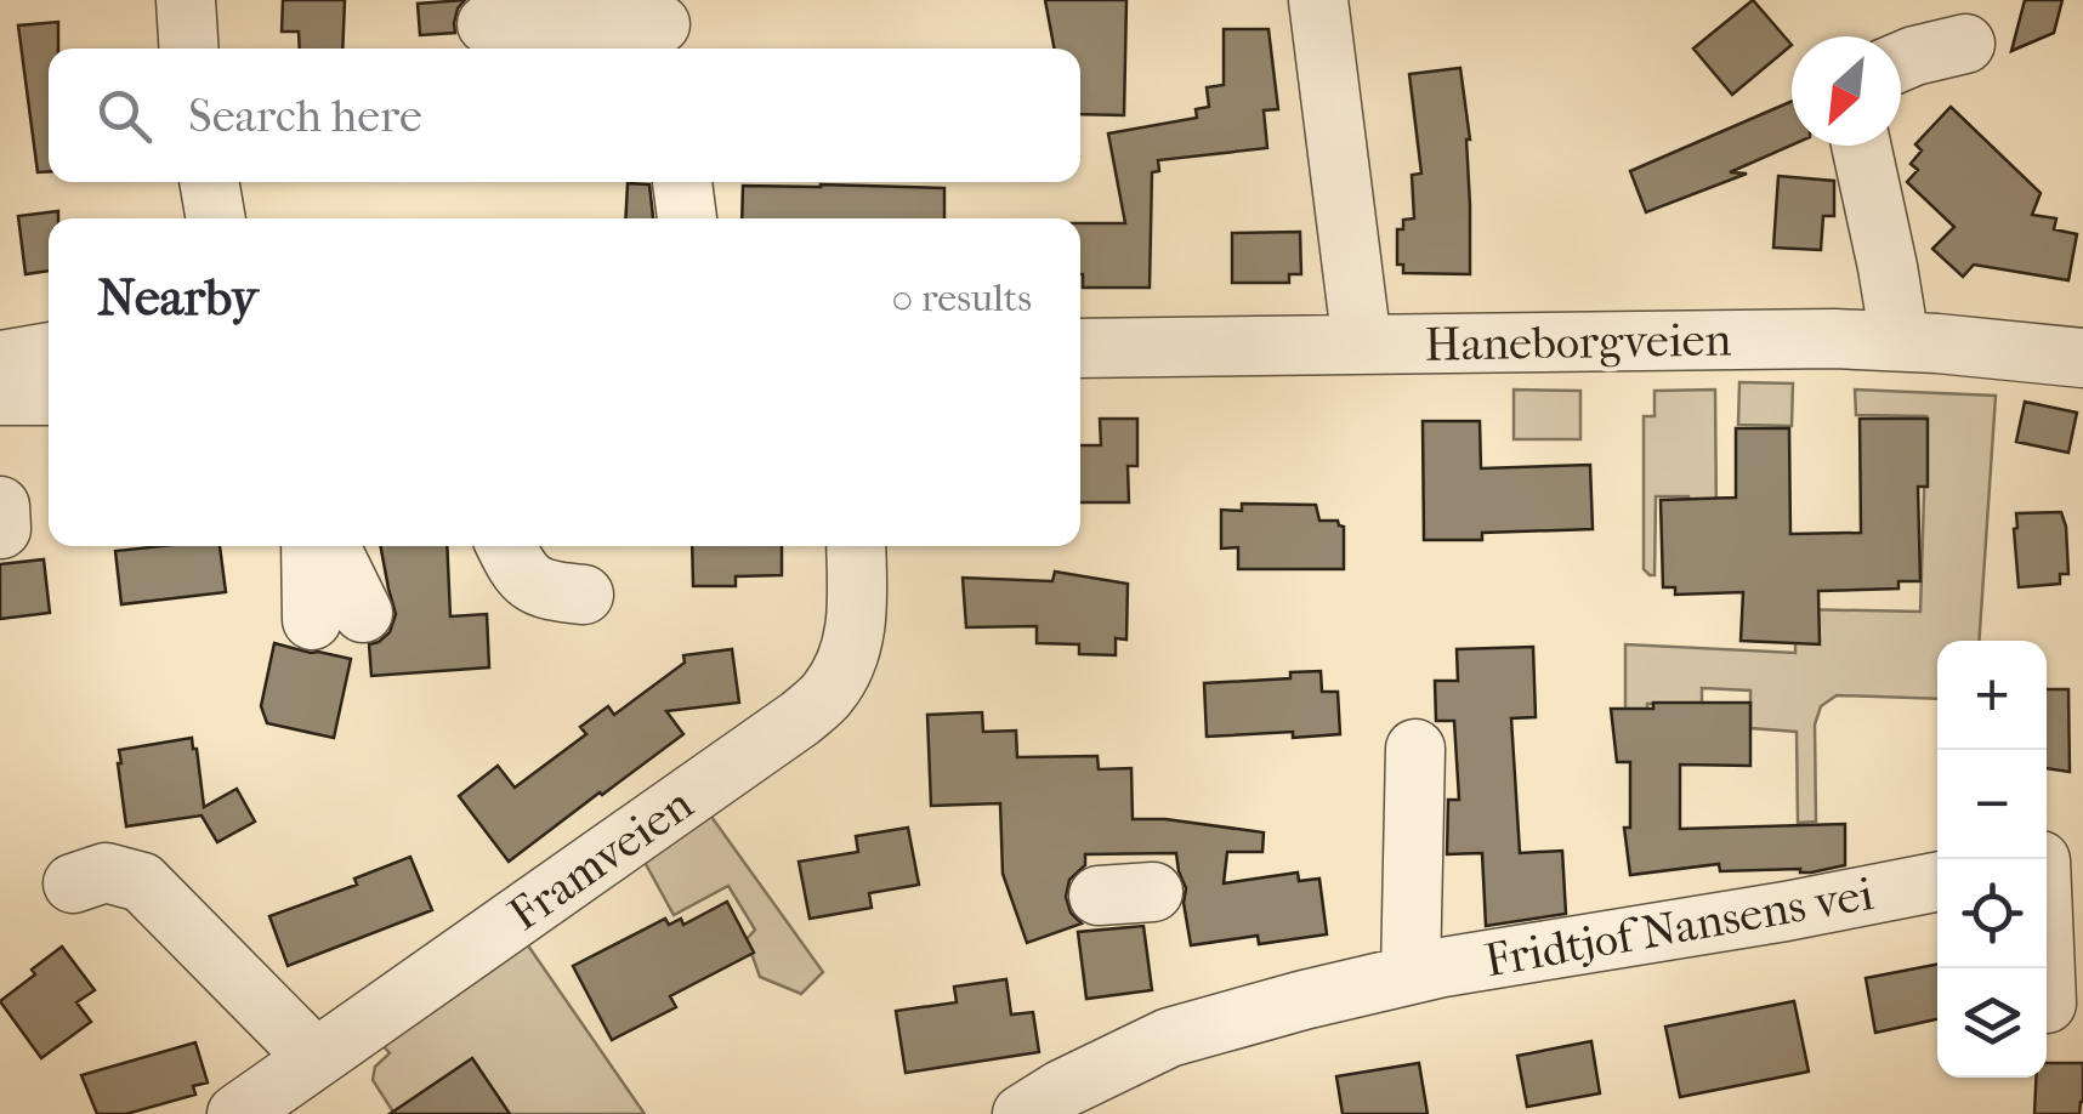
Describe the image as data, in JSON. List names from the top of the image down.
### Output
{
  "streets": {
    "street": ["Haneborgveien", "Framveien", "Fridtjof Nansens vei"]
  },
  "north": "bottom left",
  "page": {
    "search": "Search here",
    "heading": ["Nearby", "0 results"],
    "map_buttons": ["+", "−"]
  }
}
